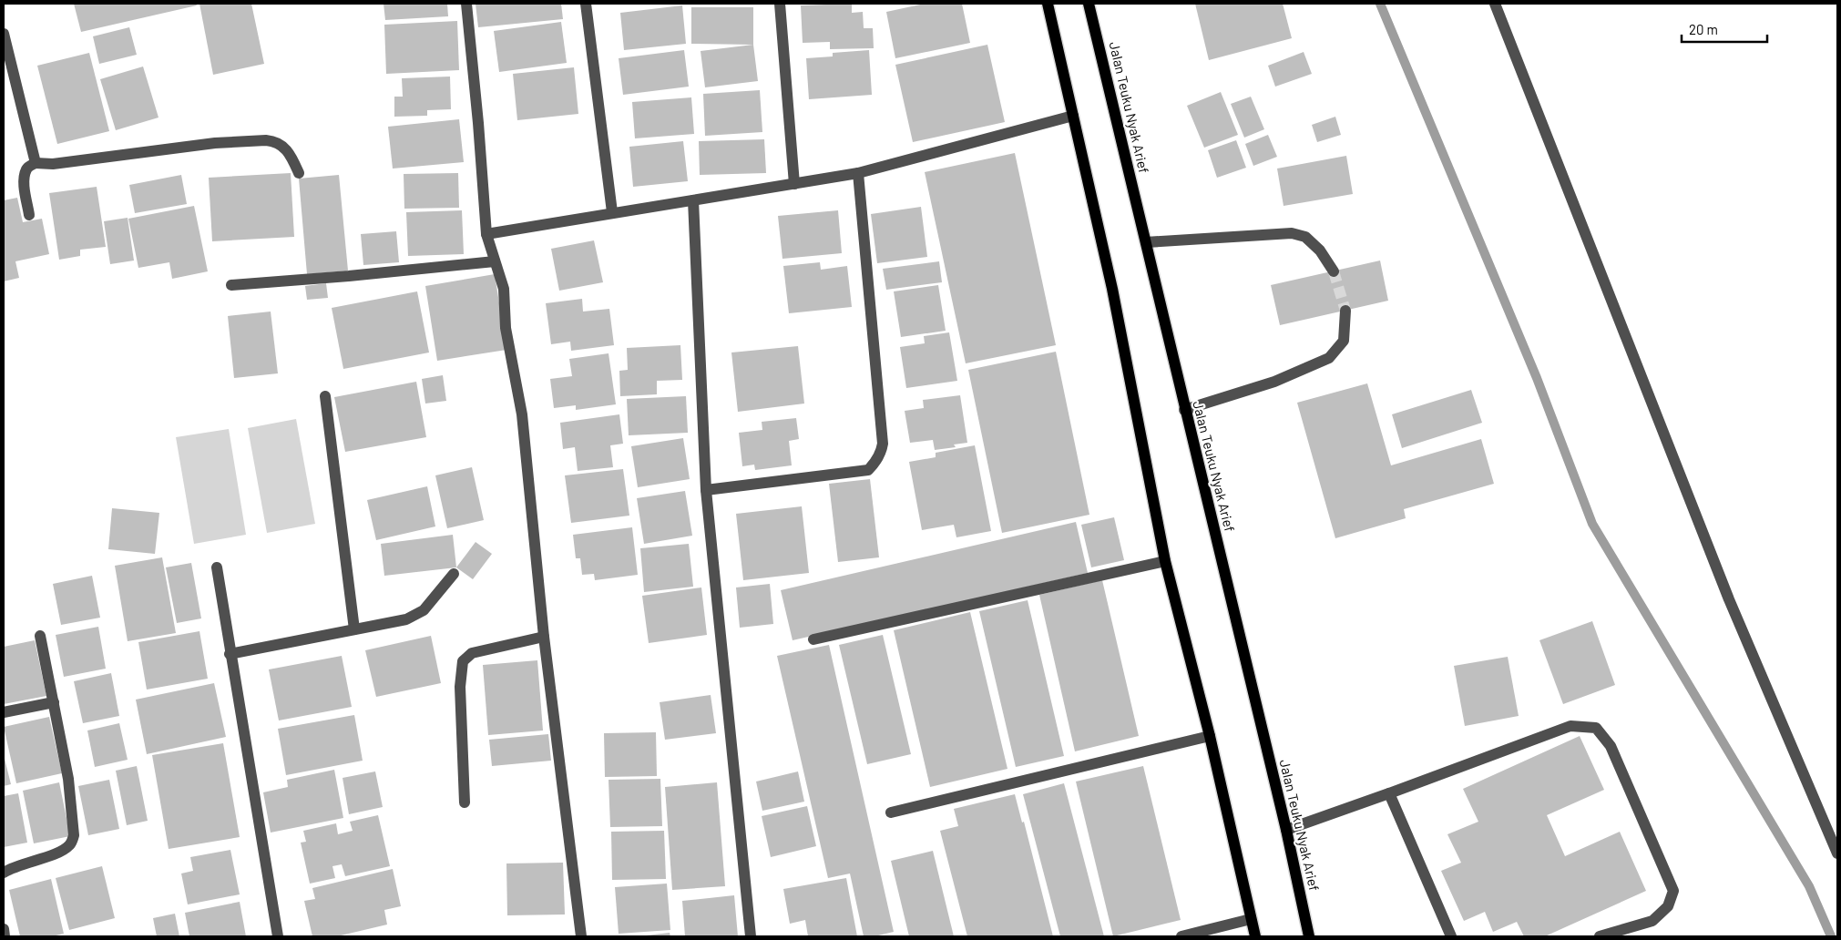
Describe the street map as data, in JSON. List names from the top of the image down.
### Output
{
  "streets": {
    "main road": ["Jalan Teuku Nyak Arief"]
  },
  "scale_bar": "20 m"
}
